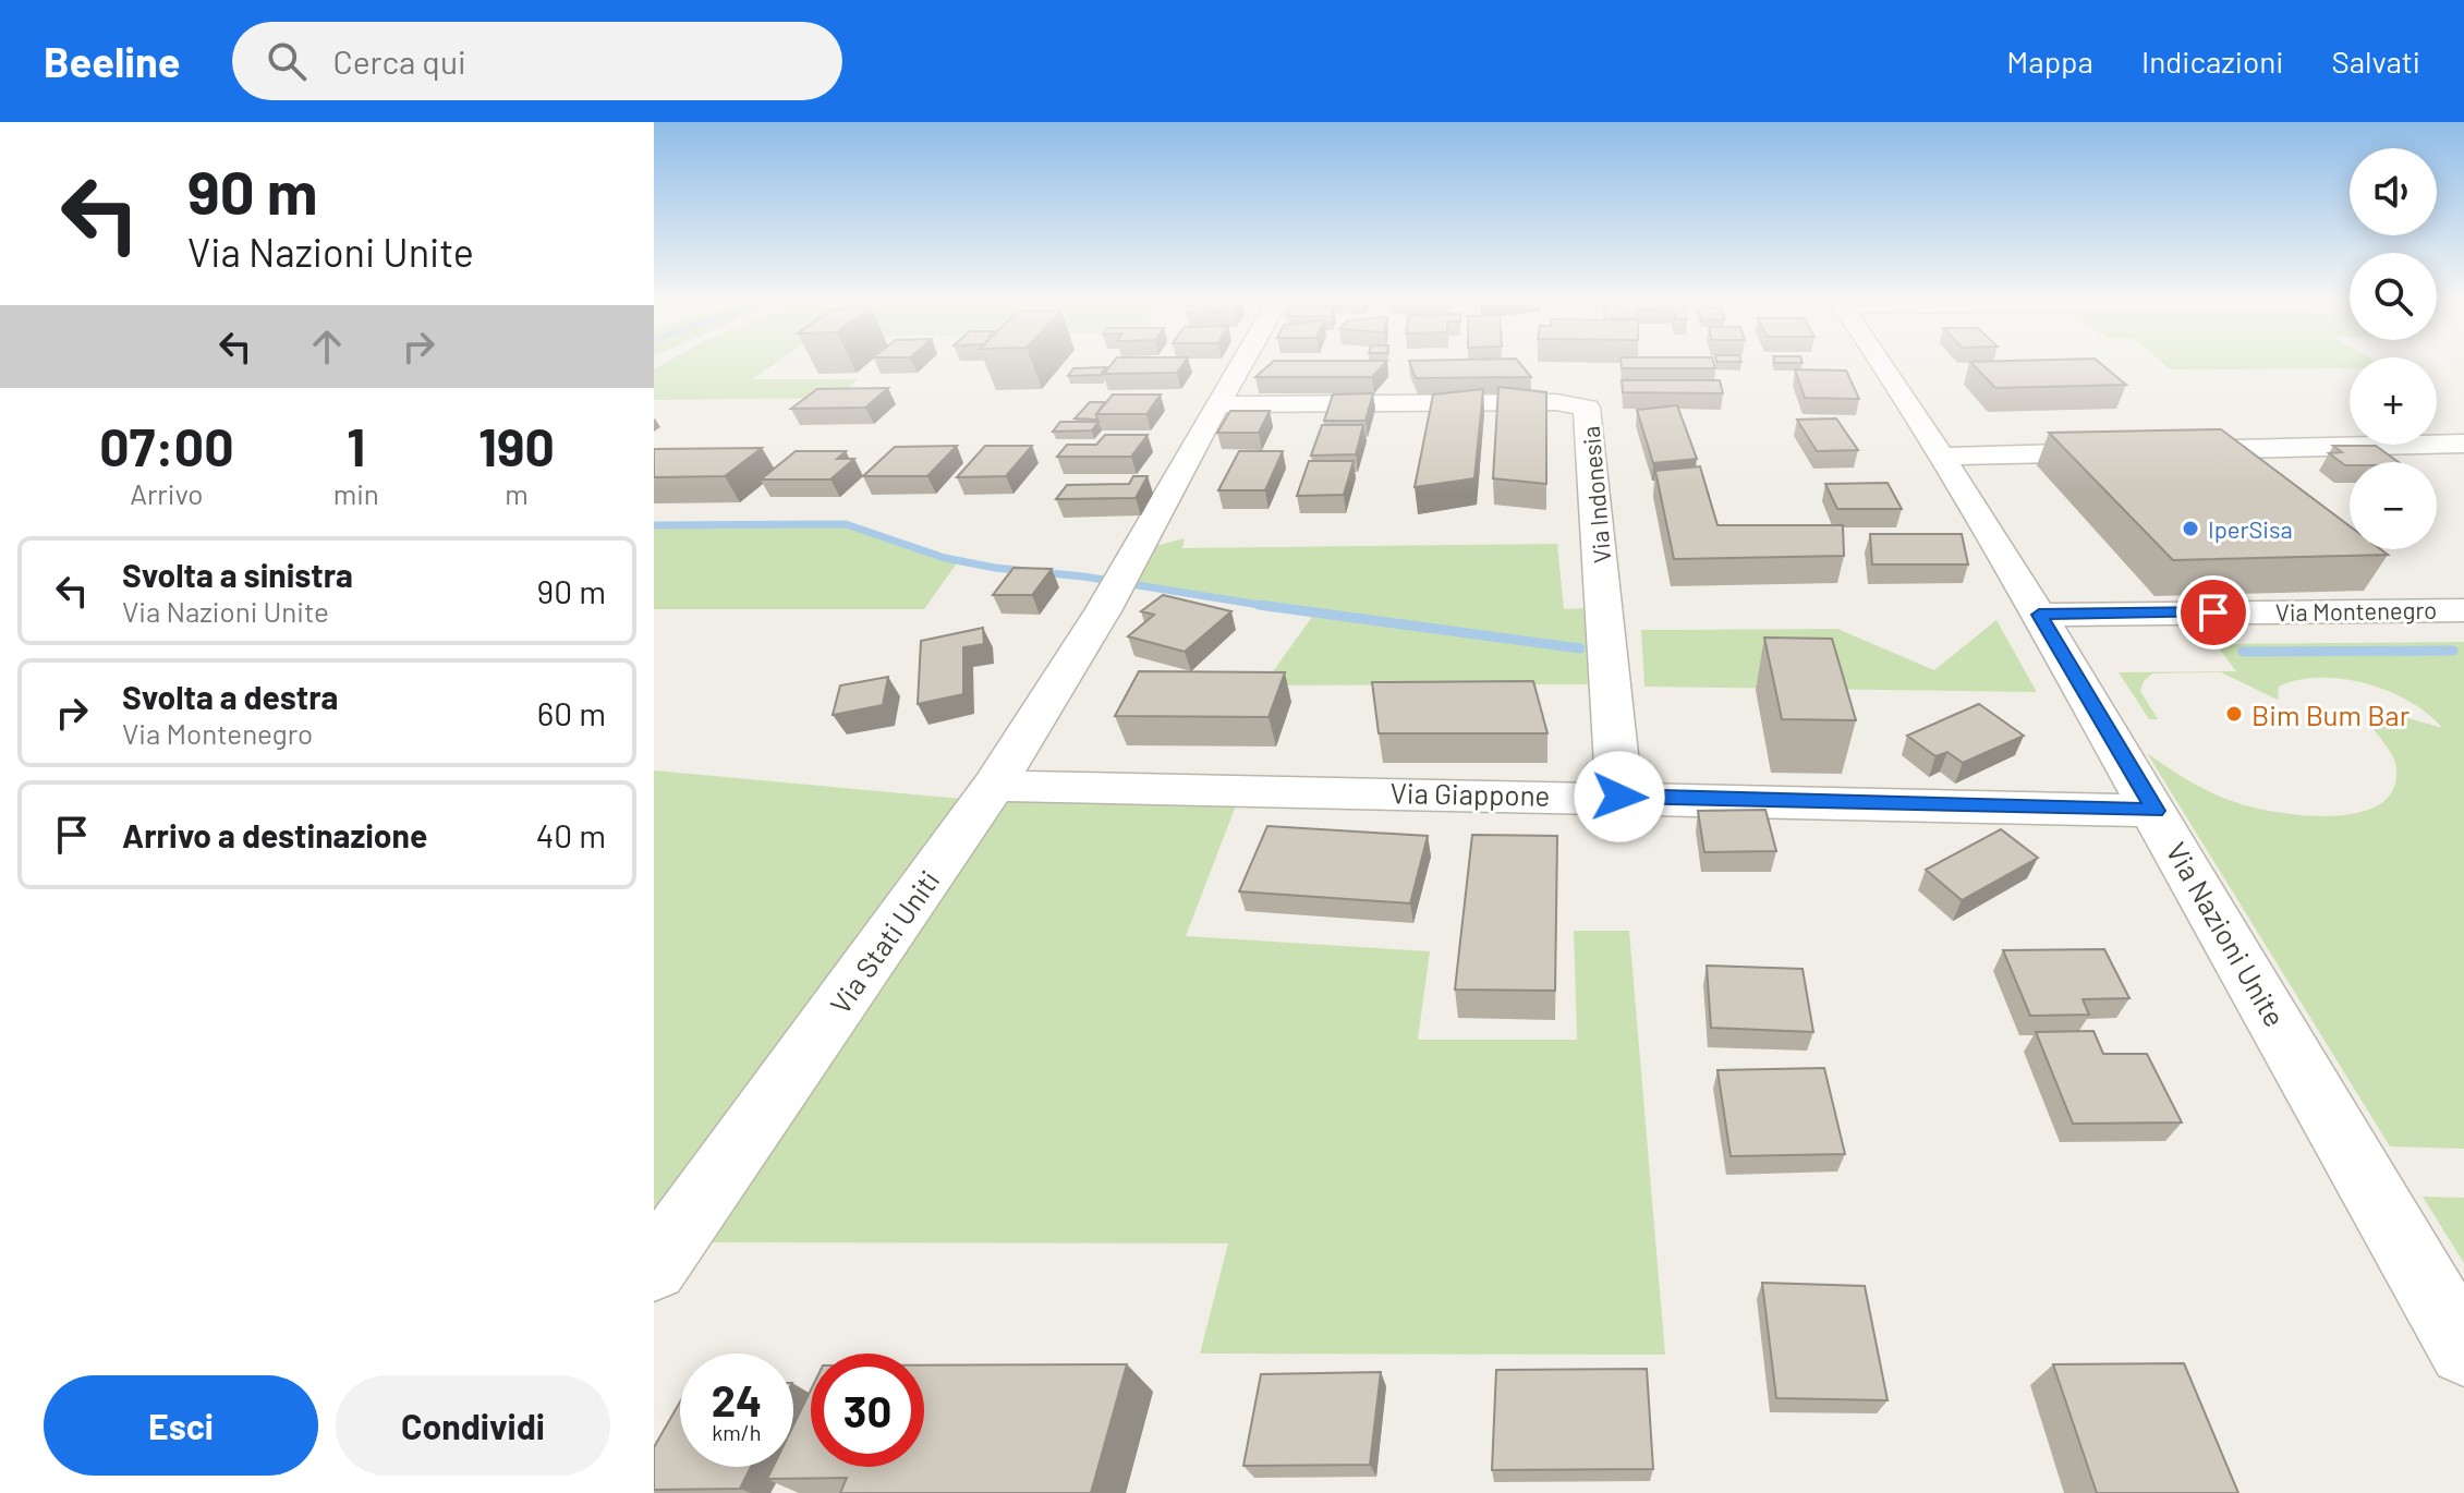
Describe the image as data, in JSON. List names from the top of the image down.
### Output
{
  "streets": {
    "street": [
      "Via Indonesia",
      "Via Montenegro",
      "Via Giappone",
      "Via Nazioni Unite",
      "Via Stati Uniti"
    ]
  },
  "crossings": [
    ["Via Indonesia", "Via Giappone"],
    ["Via Indonesia", "Via Stati Uniti"],
    ["Via Montenegro", "Via Nazioni Unite"],
    ["Via Giappone", "Via Nazioni Unite"],
    ["Via Giappone", "Via Stati Uniti"]
  ],
  "places": ["IperSisa", "Bim Bum Bar"],
  "page": {
    "header": "Beeline",
    "search": "Cerca qui",
    "nav": ["Mappa", "Indicazioni", "Salvati"],
    "turn": ["90 m", "Via Nazioni Unite"],
    "map_buttons": ["+", "−"],
    "eta": [
      "07:00",
      "Arrivo",
      "1",
      "min",
      "190",
      "m"
    ],
    "list": [
      {
        "name": "Svolta a sinistra",
        "note": "Via Nazioni Unite",
        "value": "90 m"
      },
      {
        "name": "Svolta a destra",
        "note": "Via Montenegro",
        "value": "60 m"
      },
      {
        "name": "Arrivo a destinazione",
        "value": "40 m"
      }
    ],
    "speed": "24 km/h",
    "limit": "30",
    "buttons": ["Esci", "Condividi"]
  }
}
